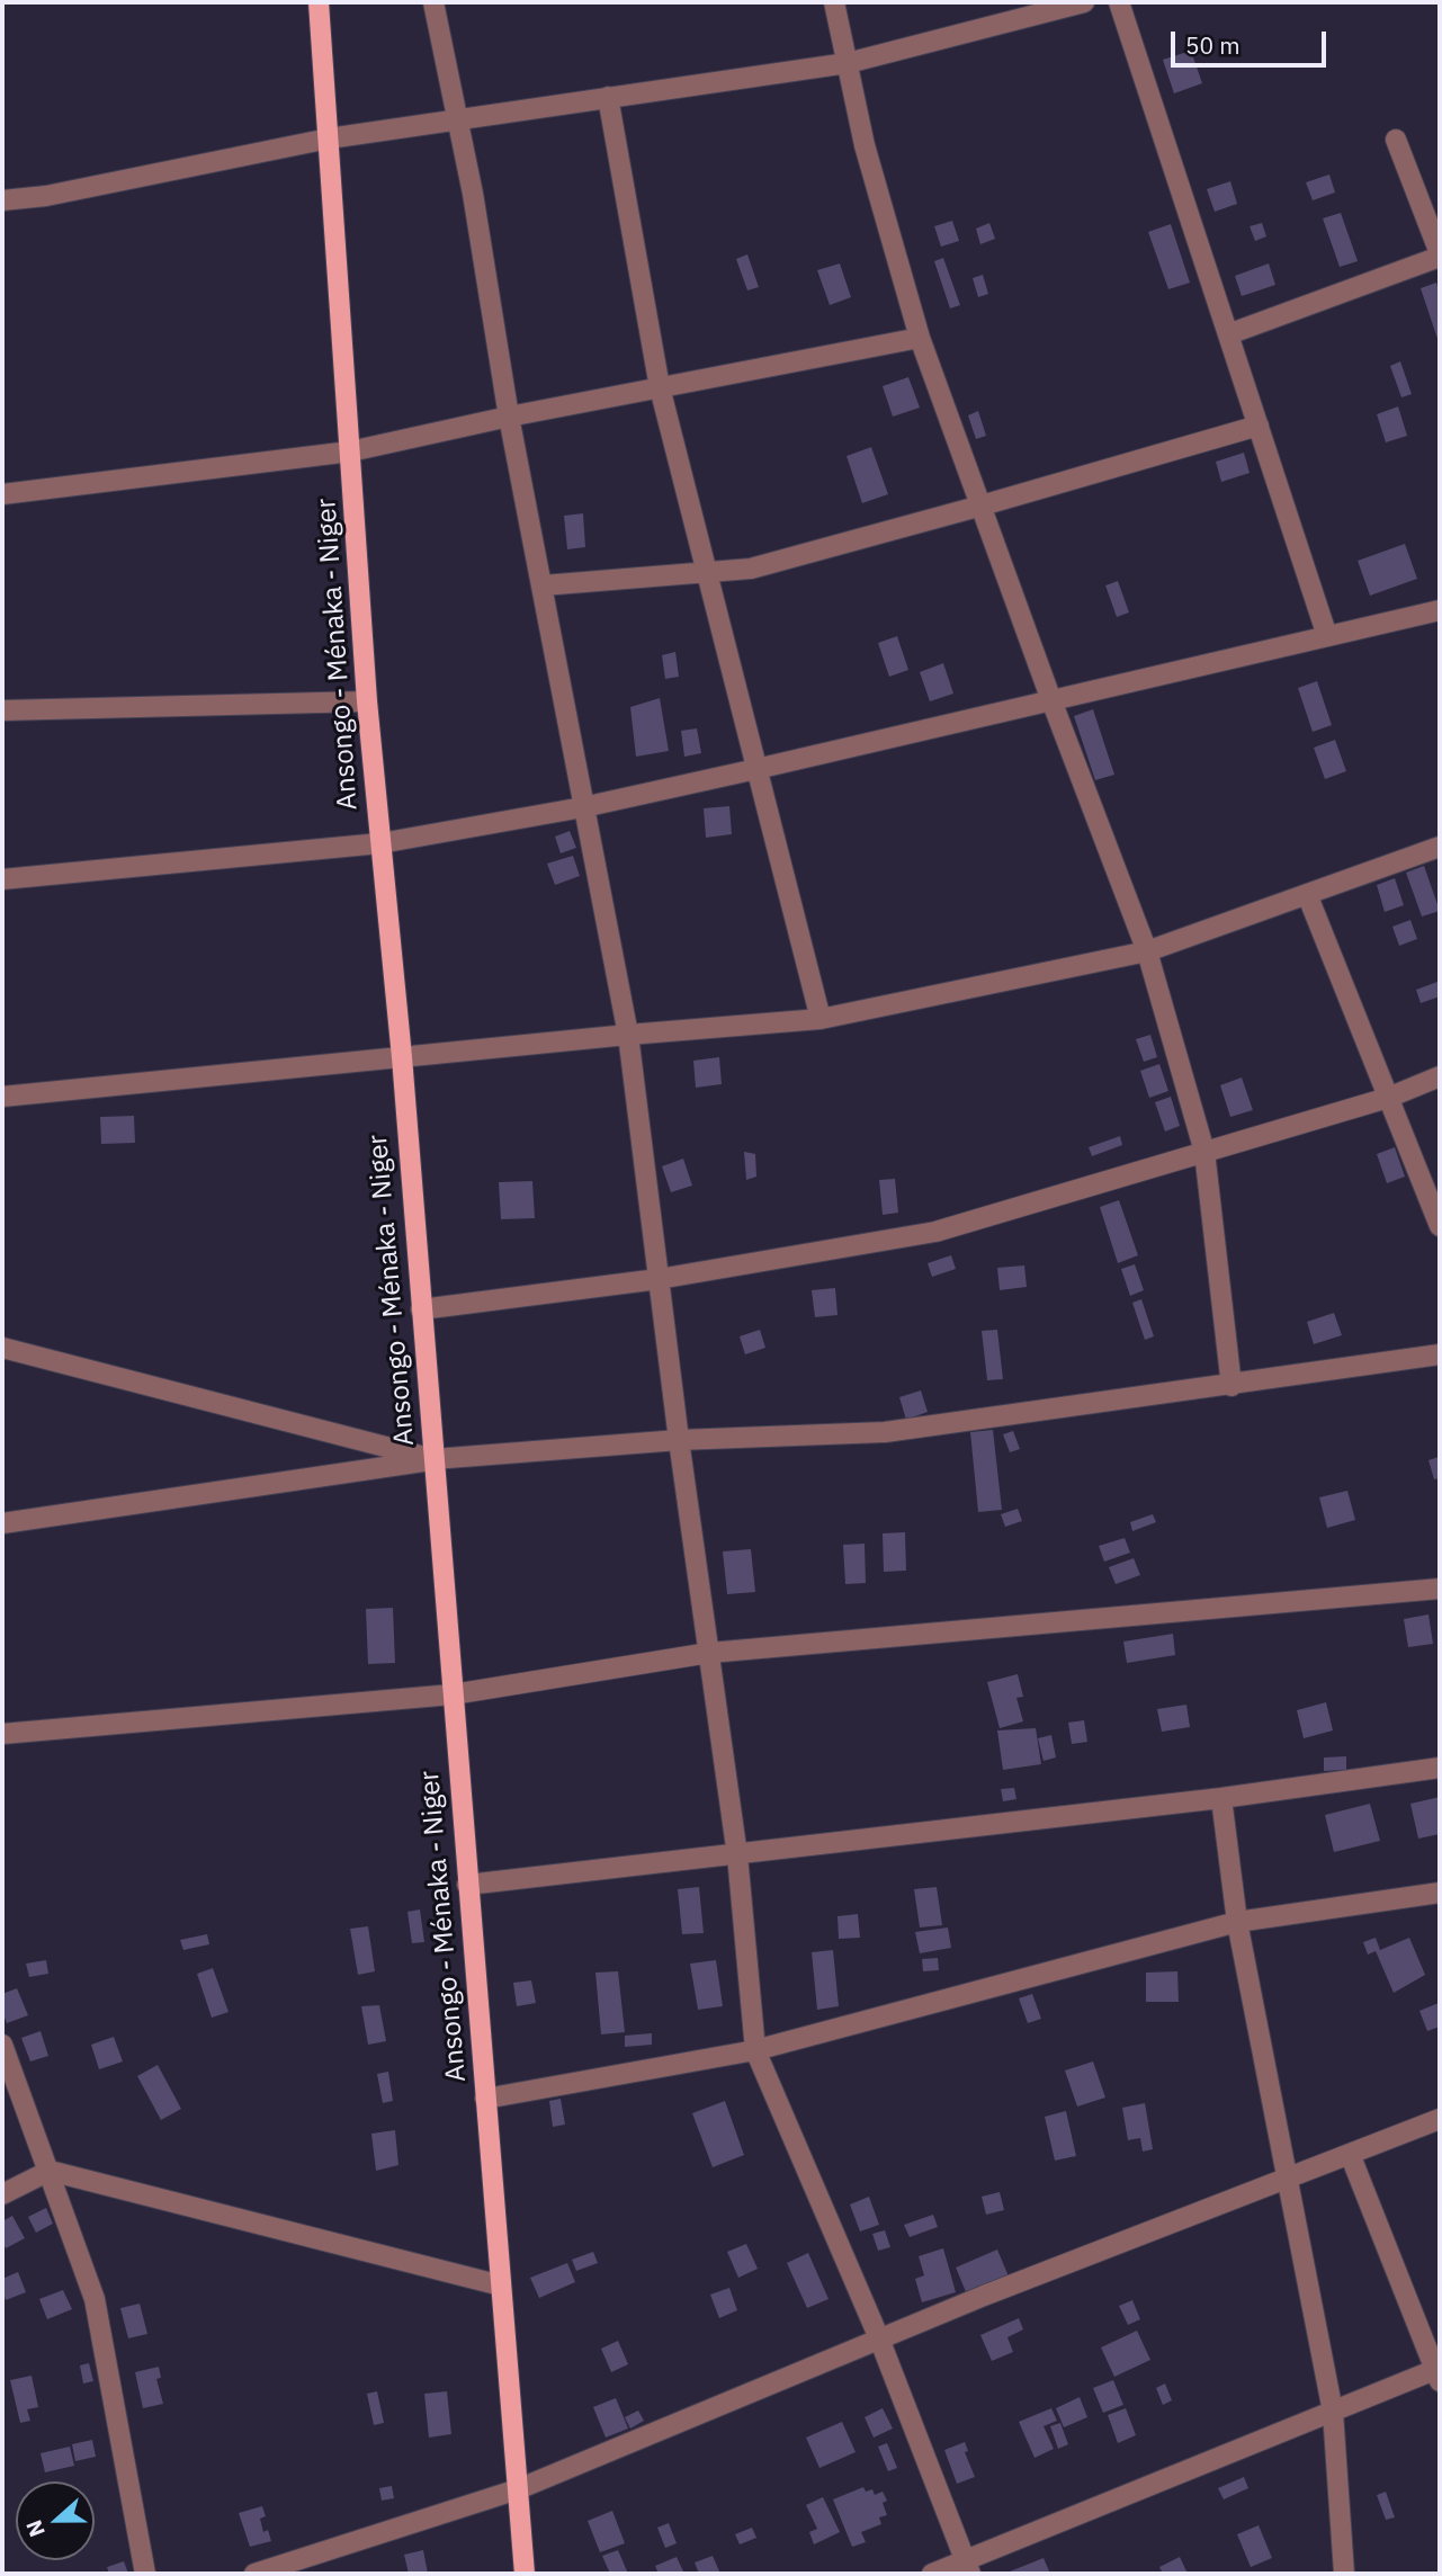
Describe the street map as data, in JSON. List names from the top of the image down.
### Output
{
  "streets": {
    "main road": ["Ansongo - Ménaka - Niger"]
  },
  "scale_bar": "50 m",
  "north": "left"
}
